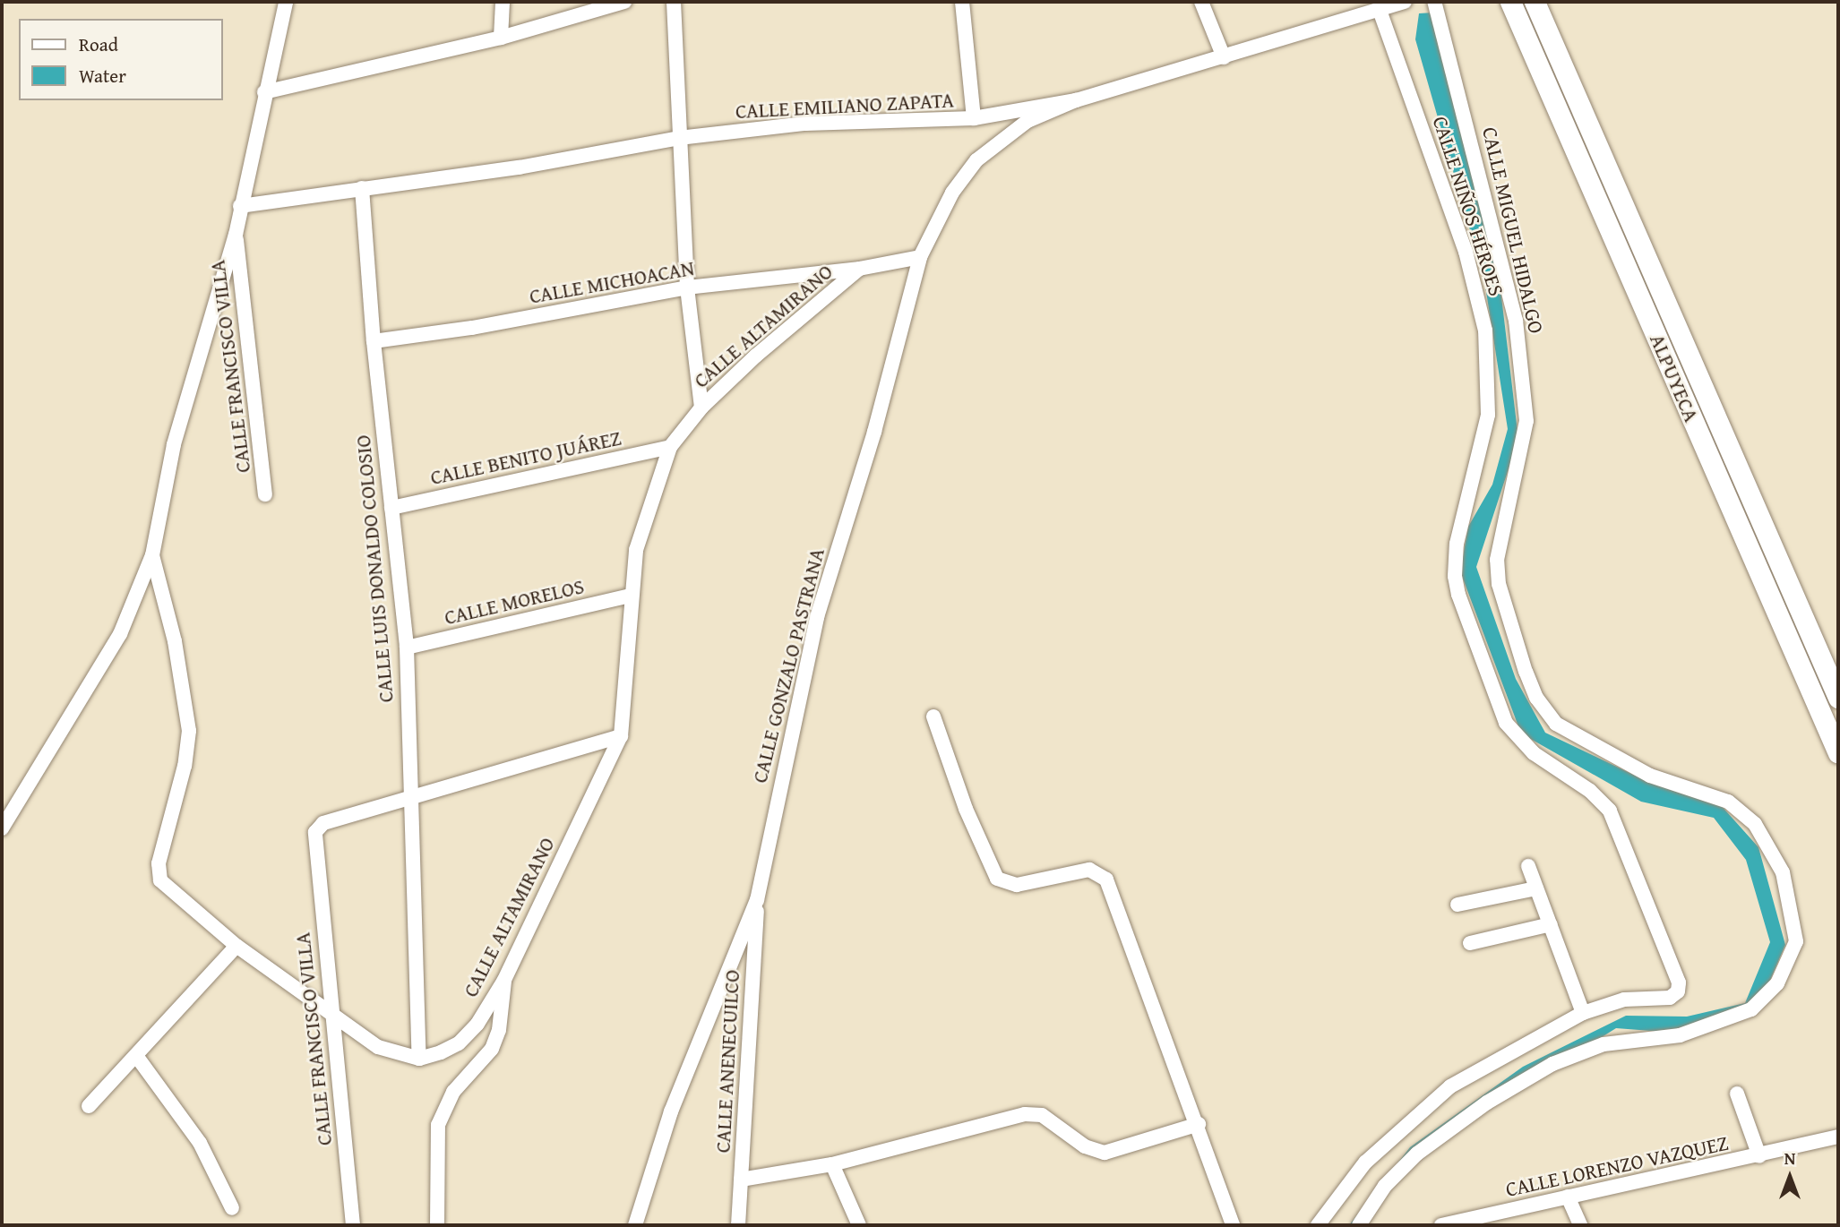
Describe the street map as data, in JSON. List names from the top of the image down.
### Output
{
  "streets": {
    "main road": ["ALPUYECA"],
    "street": [
      "CALLE EMILIANO ZAPATA",
      "CALLE NIÑOS HÉROES",
      "CALLE MIGUEL HIDALGO",
      "CALLE MICHOACAN",
      "CALLE ALTAMIRANO",
      "CALLE FRANCISCO VILLA",
      "CALLE BENITO JUÁREZ",
      "CALLE LUIS DONALDO COLOSIO",
      "CALLE MORELOS",
      "CALLE GONZALO PASTRANA",
      "CALLE ANENECUILCO",
      "CALLE LORENZO VAZQUEZ"
    ]
  },
  "crossings": [
    ["CALLE EMILIANO ZAPATA", "CALLE NIÑOS HÉROES"],
    ["CALLE EMILIANO ZAPATA", "CALLE LUIS DONALDO COLOSIO"],
    ["CALLE EMILIANO ZAPATA", "CALLE GONZALO PASTRANA"],
    ["CALLE MICHOACAN", "CALLE ALTAMIRANO"],
    ["CALLE MICHOACAN", "CALLE LUIS DONALDO COLOSIO"],
    ["CALLE ALTAMIRANO", "CALLE BENITO JUÁREZ"],
    ["CALLE ALTAMIRANO", "CALLE LUIS DONALDO COLOSIO"],
    ["CALLE ALTAMIRANO", "CALLE MORELOS"],
    ["CALLE ALTAMIRANO", "CALLE GONZALO PASTRANA"],
    ["CALLE FRANCISCO VILLA", "CALLE LUIS DONALDO COLOSIO"],
    ["CALLE BENITO JUÁREZ", "CALLE LUIS DONALDO COLOSIO"],
    ["CALLE LUIS DONALDO COLOSIO", "CALLE MORELOS"],
    ["CALLE GONZALO PASTRANA", "CALLE ANENECUILCO"]
  ],
  "legend": ["Road", "Water"],
  "north": "top"
}
